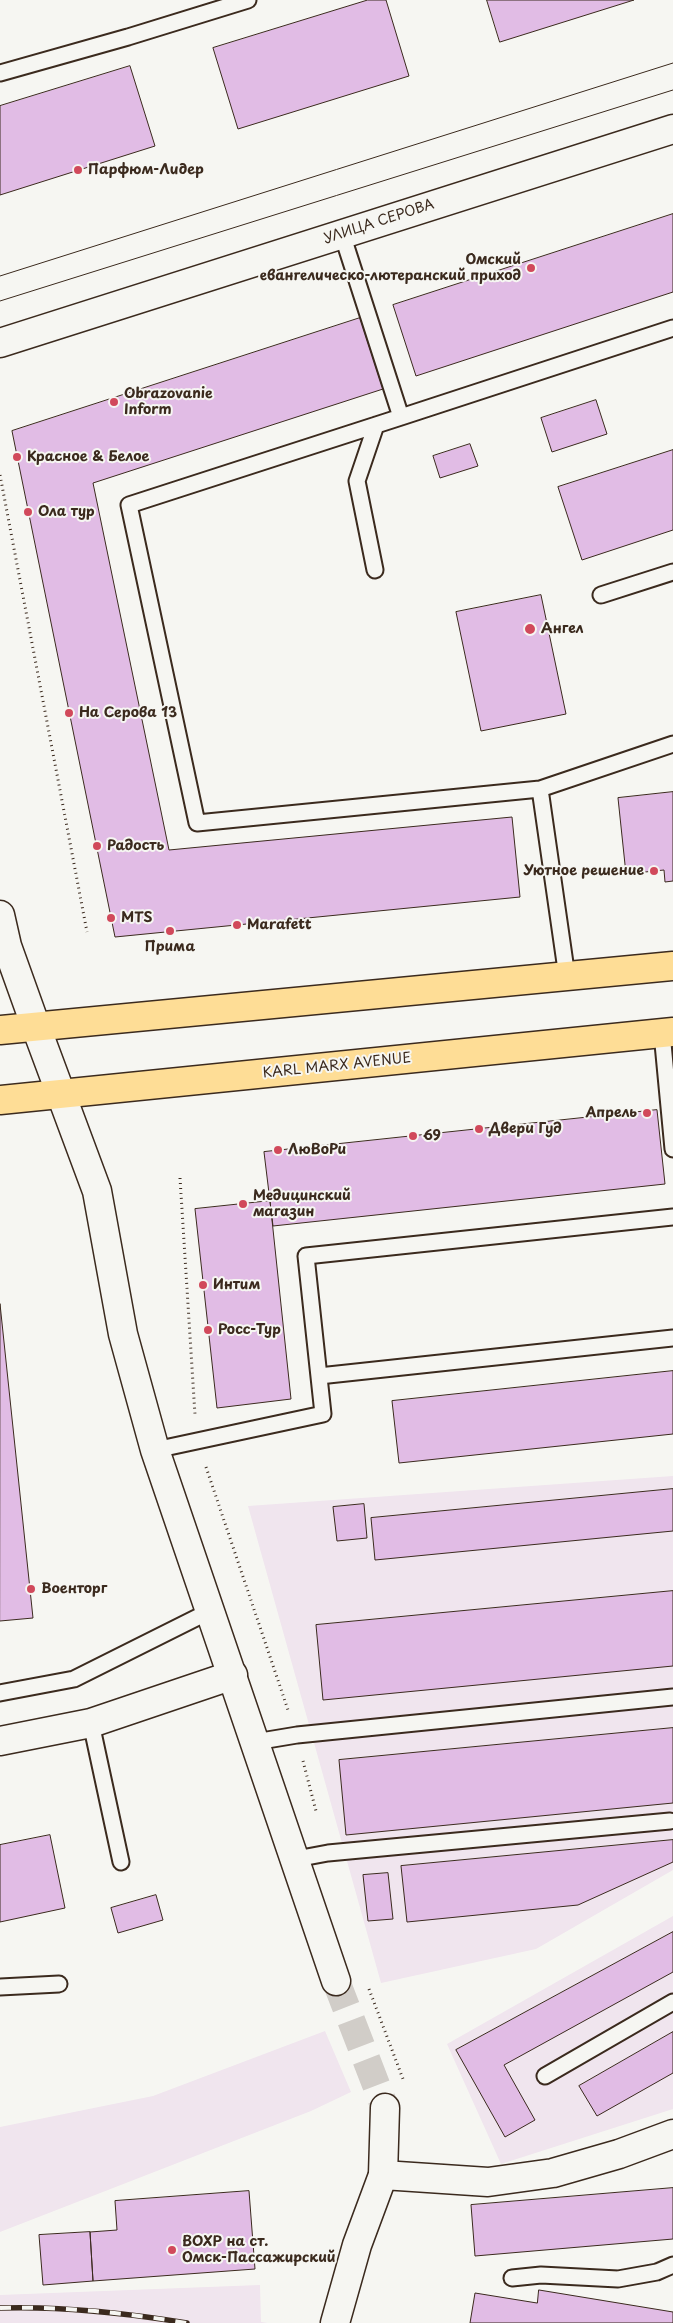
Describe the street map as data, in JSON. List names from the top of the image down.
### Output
{
  "streets": {
    "main road": ["KARL MARX AVENUE"],
    "street": ["УЛИЦА СЕРОВА"]
  },
  "places": [
    "Парфюм-Лидер",
    "Омский евангелическо-лютеранский приход",
    "Obrazovanie Inform",
    "Красное & Белое",
    "Ола тур",
    "Ангел",
    "На Серова 13",
    "Радость",
    "Уютное решение",
    "MTS",
    "Marafett",
    "Прима",
    "Апрель",
    "Двери Гуд",
    "69",
    "ЛюВоРи",
    "Медицинский магазин",
    "Интим",
    "Росс-Тур",
    "Военторг",
    "ВОХР на ст. Омск-Пассажирский"
  ]
}
